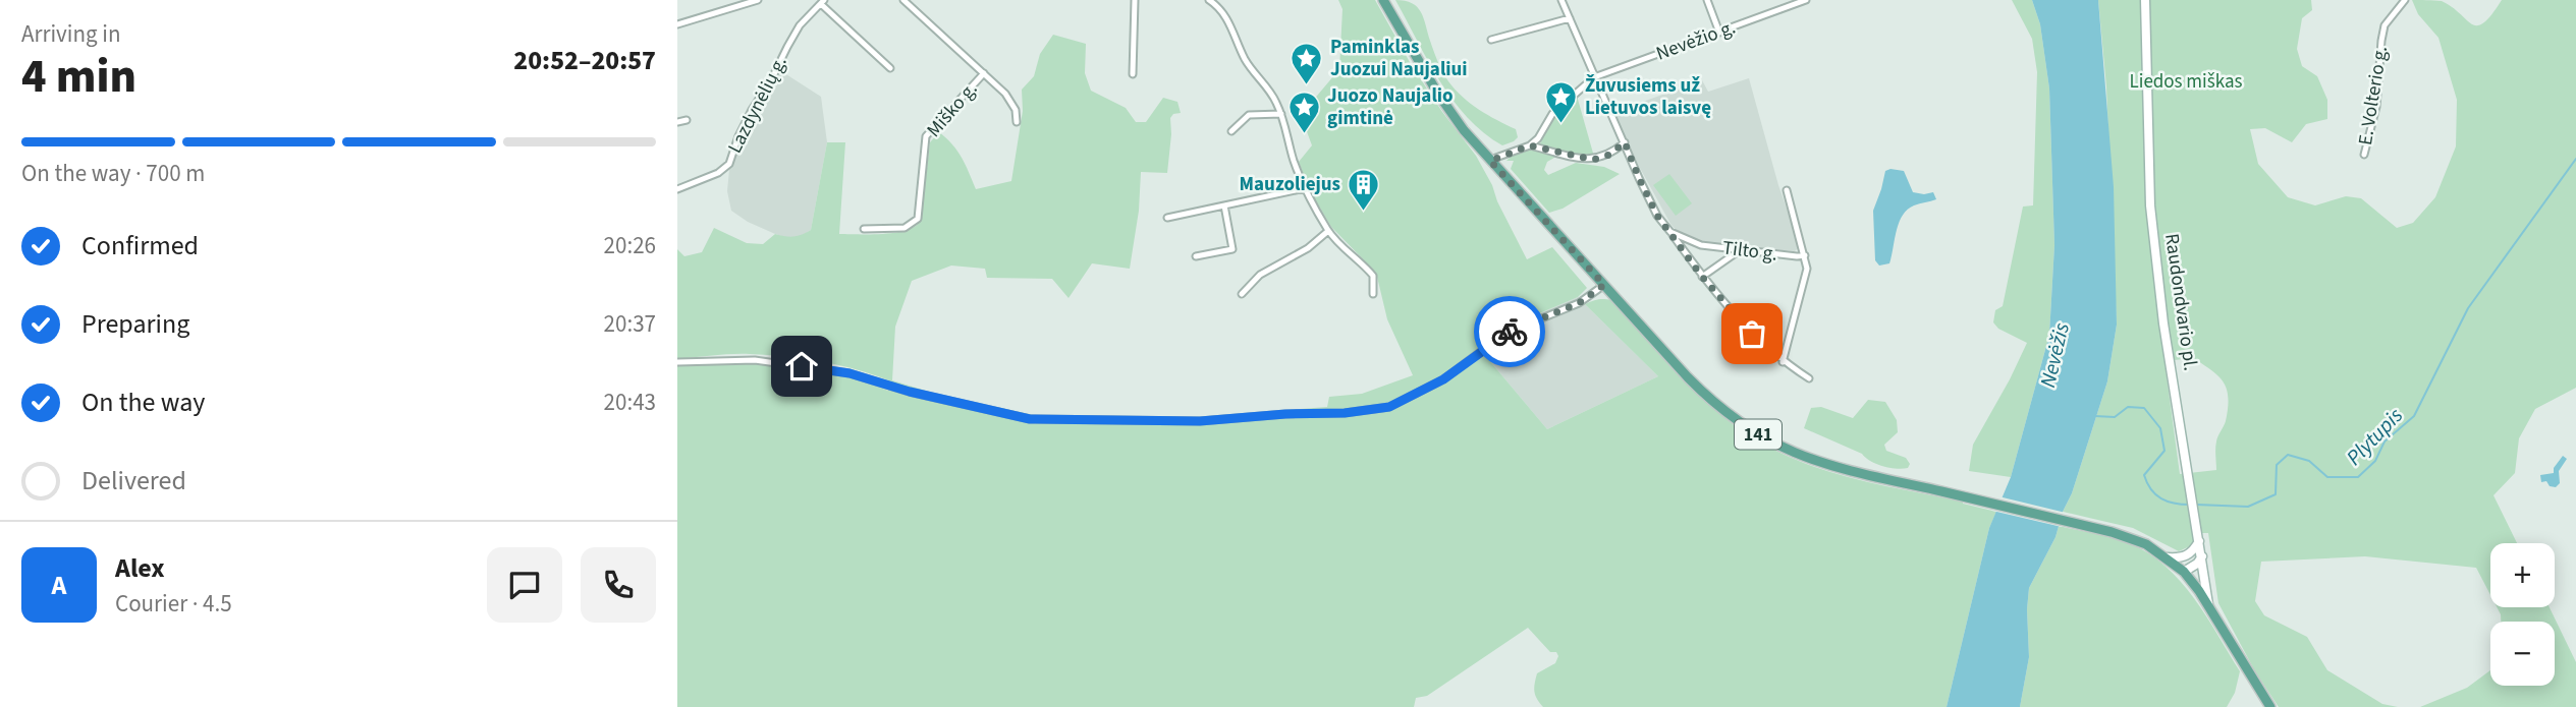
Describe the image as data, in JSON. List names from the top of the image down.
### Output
{
  "streets": {
    "main road": ["Raudondvario pl.", "141"],
    "street": [
      "Nevėžio g.",
      "E. Volterio g.",
      "Lazdynėlių g.",
      "Miško g.",
      "Tilto g."
    ]
  },
  "crossings": [
    ["Raudondvario pl.", "141"]
  ],
  "water": ["Nevėžis", "Plytupis"],
  "parks": ["Liedos miškas"],
  "places": {
    "place": ["Paminklas Juozui Naujaliui", "Žuvusiems už Lietuvos laisvę", "Juozo Naujalio gimtinė"],
    "building": ["Mauzoliejus"]
  },
  "page": {
    "heading": ["4 min", "Arriving in", "20:52–20:57"],
    "panel": ["Alex", "Courier · 4.5"],
    "bar": "On the way · 700 m",
    "list": [
      ["Confirmed", "20:26"],
      ["Preparing", "20:37"],
      ["On the way", "20:43"],
      "Delivered"
    ],
    "map_buttons": ["+", "−"],
    "round": "A"
  }
}
